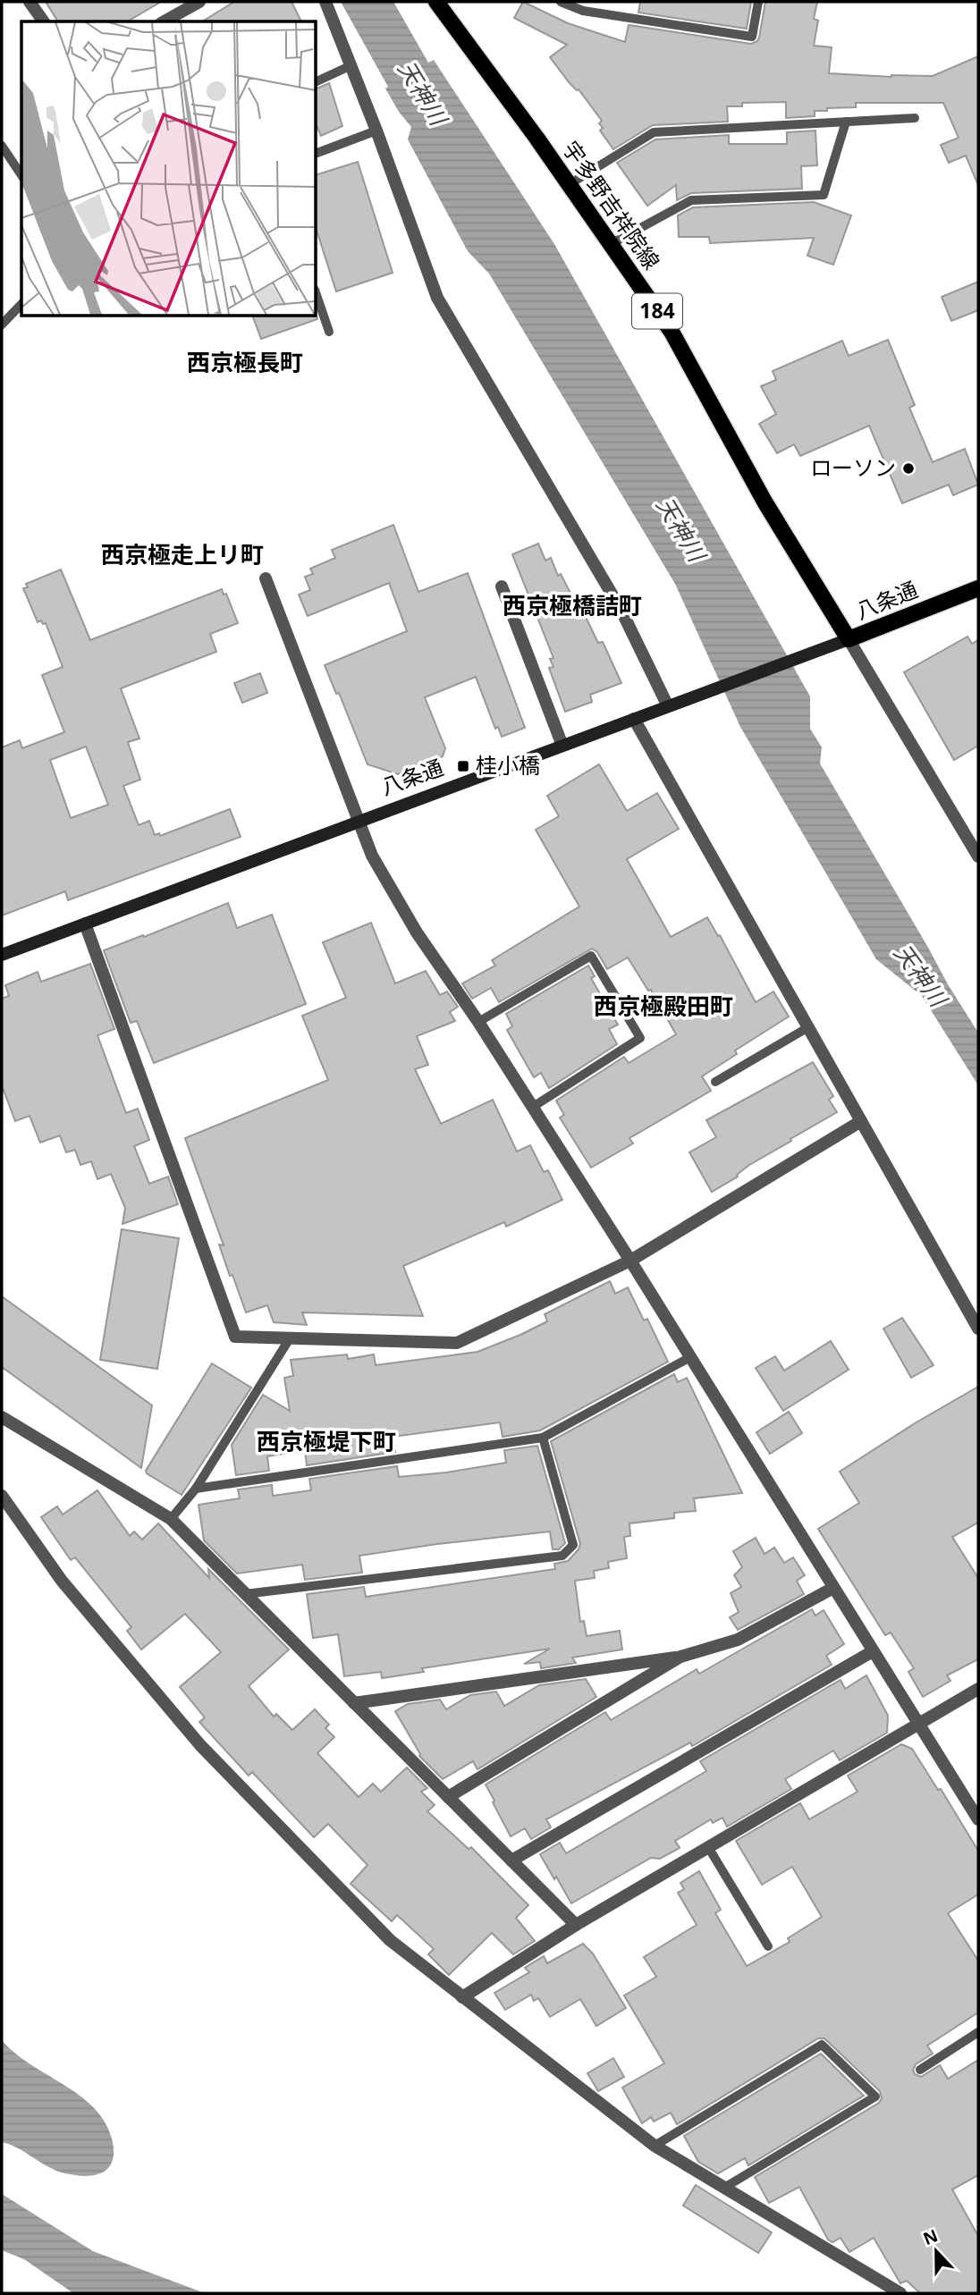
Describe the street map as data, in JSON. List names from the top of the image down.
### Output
{
  "streets": {
    "main road": ["宇多野吉祥院線", "184", "八条通"]
  },
  "crossings": [
    ["宇多野吉祥院線", "八条通"]
  ],
  "districts": [
    "西京極長町",
    "西京極走上リ町",
    "西京極橋詰町",
    "西京極殿田町",
    "西京極堤下町"
  ],
  "water": ["天神川"],
  "places": {
    "other": ["ローソン"],
    "transit": ["桂小橋"]
  },
  "north": "top"
}
